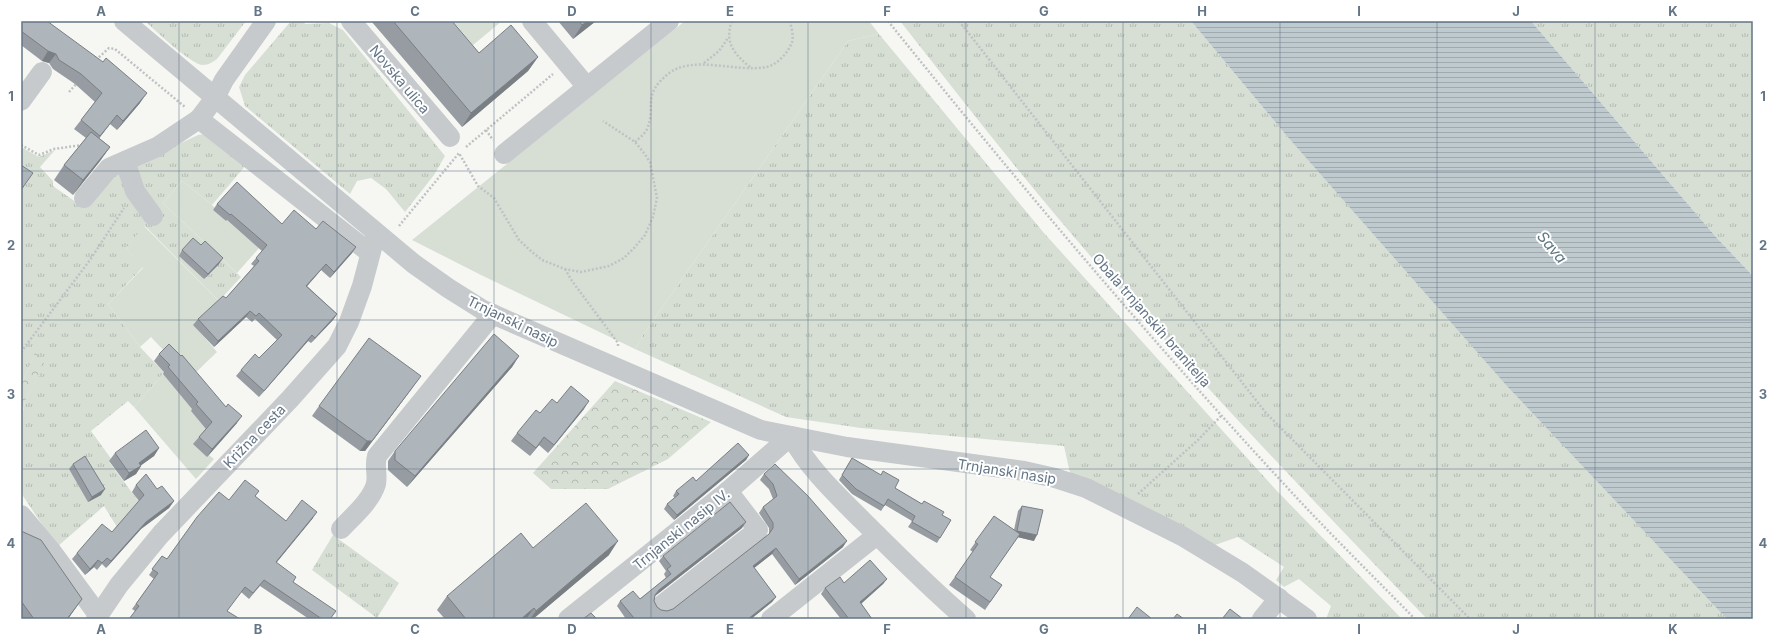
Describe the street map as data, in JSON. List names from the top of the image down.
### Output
{
  "streets": {
    "street": [
      "Novska ulica",
      "Trnjanski nasip",
      "Križna cesta",
      "Trnjanski nasip IV."
    ],
    "path": ["Obala trnjanskih branitelja"]
  },
  "crossings": [
    ["Trnjanski nasip", "Križna cesta"],
    ["Trnjanski nasip", "Trnjanski nasip IV."]
  ],
  "water": ["Sava"],
  "grid": {
    "columns": [
      "A",
      "B",
      "C",
      "D",
      "E",
      "F",
      "G",
      "H",
      "I",
      "J",
      "K"
    ],
    "rows": [
      "1",
      "2",
      "3",
      "4"
    ]
  }
}
